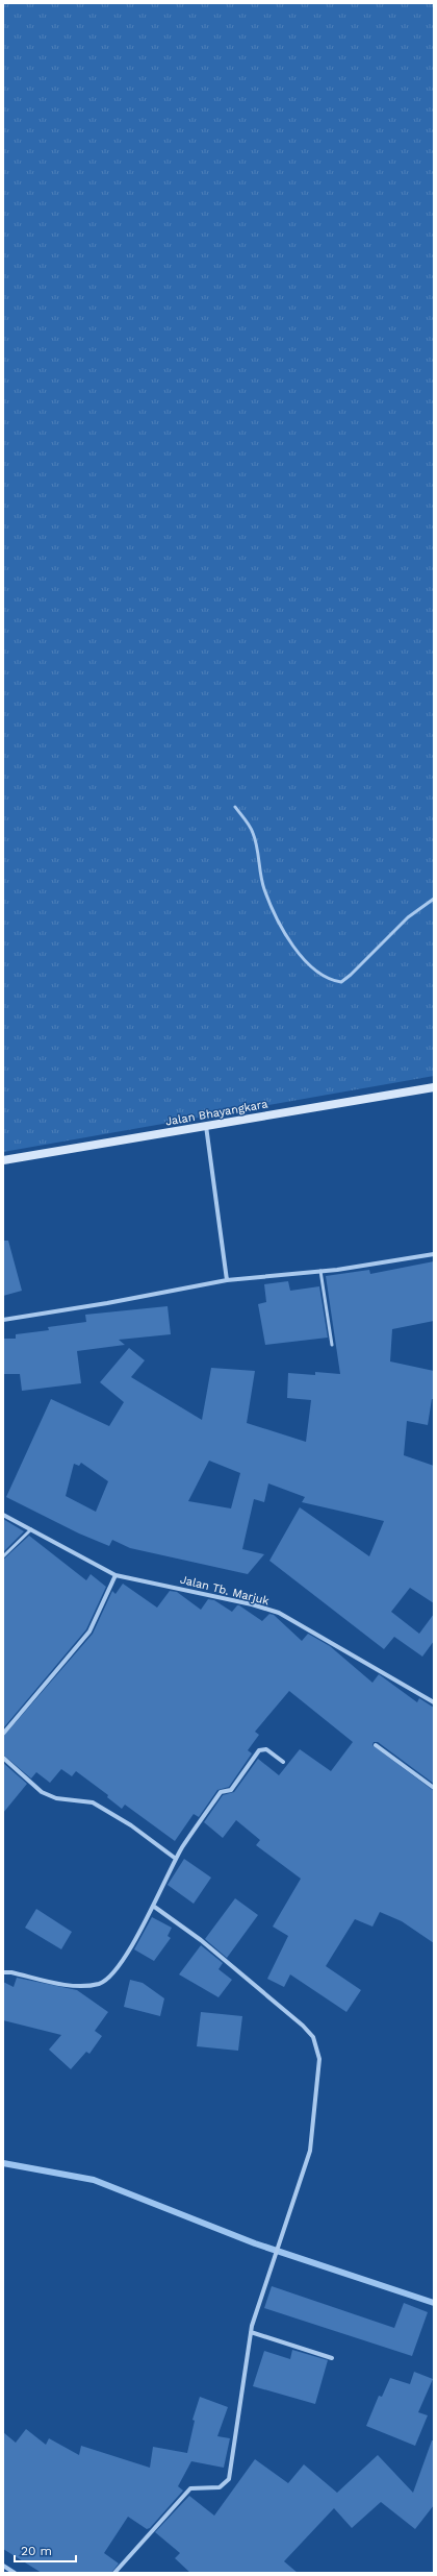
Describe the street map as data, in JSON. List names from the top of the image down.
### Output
{
  "streets": {
    "street": ["Jalan Bhayangkara", "Jalan Tb. Marjuk"]
  },
  "scale_bar": "20 m"
}
